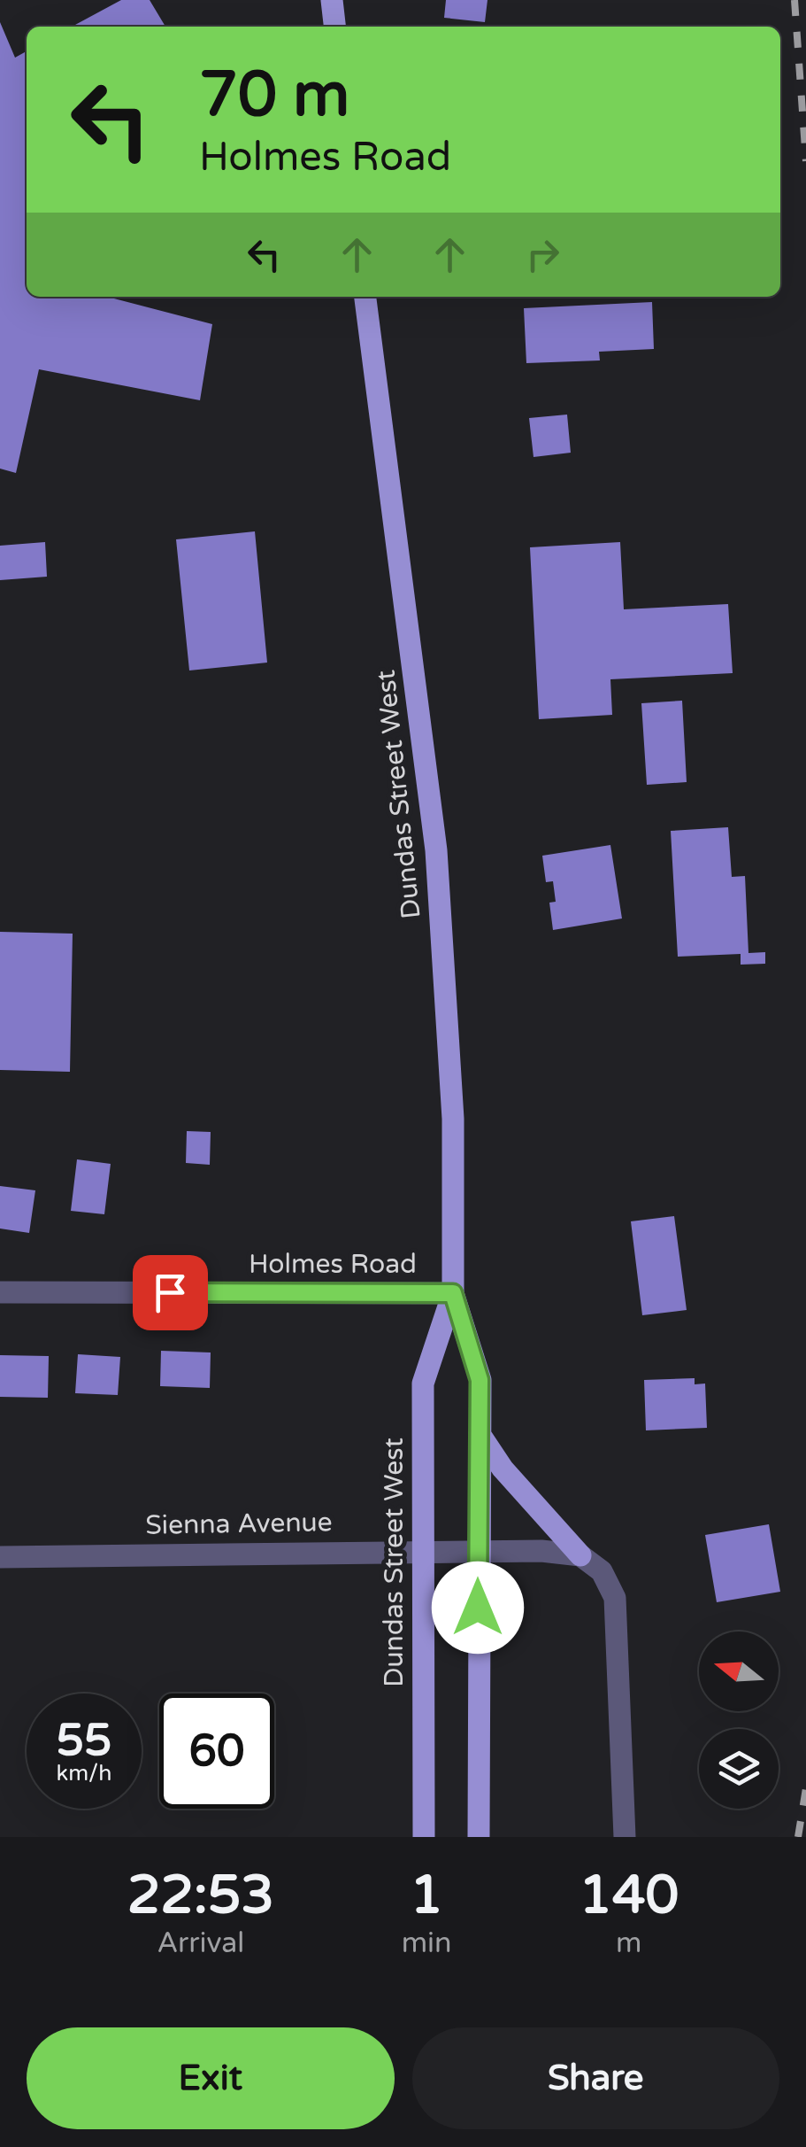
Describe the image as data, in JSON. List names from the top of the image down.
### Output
{
  "streets": {
    "main road": ["Dundas Street West"],
    "street": ["Holmes Road", "Sienna Avenue"]
  },
  "crossings": [
    ["Dundas Street West", "Holmes Road"],
    ["Dundas Street West", "Sienna Avenue"]
  ],
  "north": "left",
  "page": {
    "turn": ["70 m", "Holmes Road"],
    "speed": "55 km/h",
    "limit": "60",
    "eta": [
      "22:53",
      "Arrival",
      "1",
      "min",
      "140",
      "m"
    ],
    "buttons": ["Exit", "Share"]
  }
}
